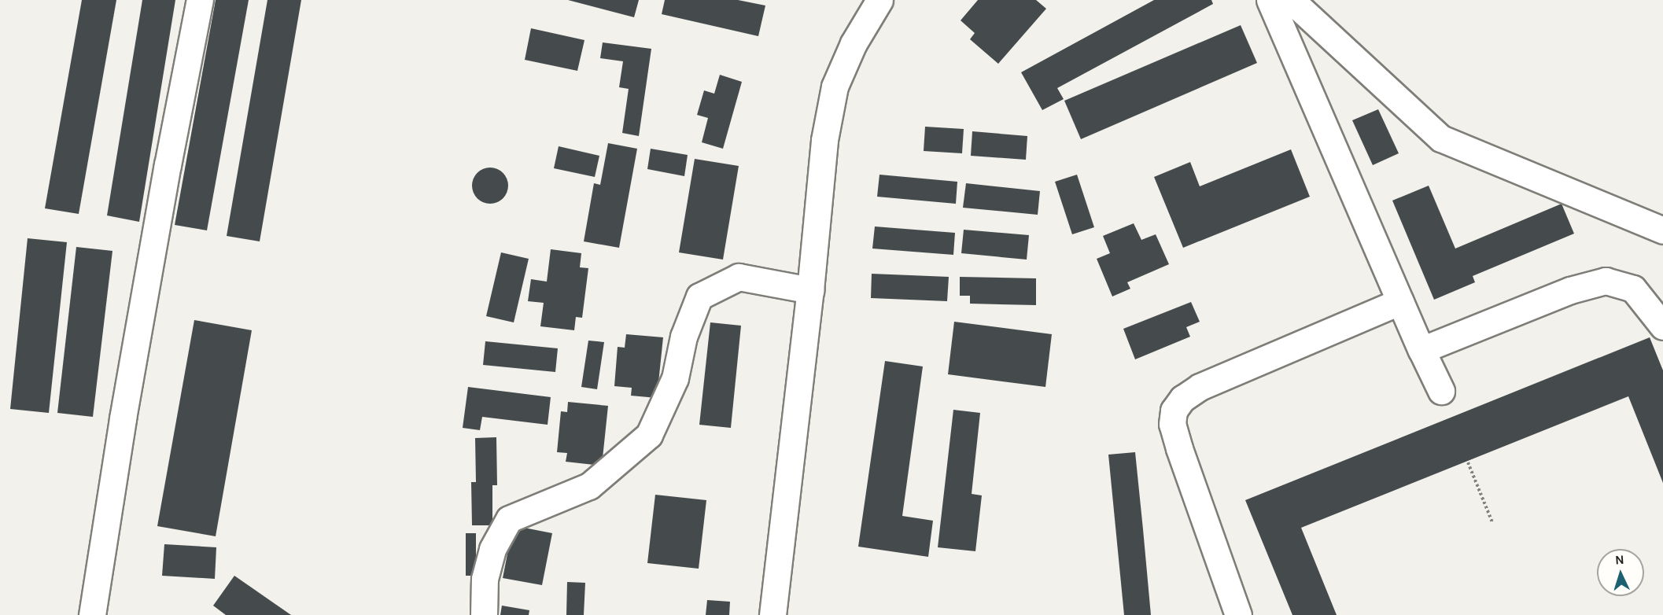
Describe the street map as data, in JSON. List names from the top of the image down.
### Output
{
  "north": "top"
}
